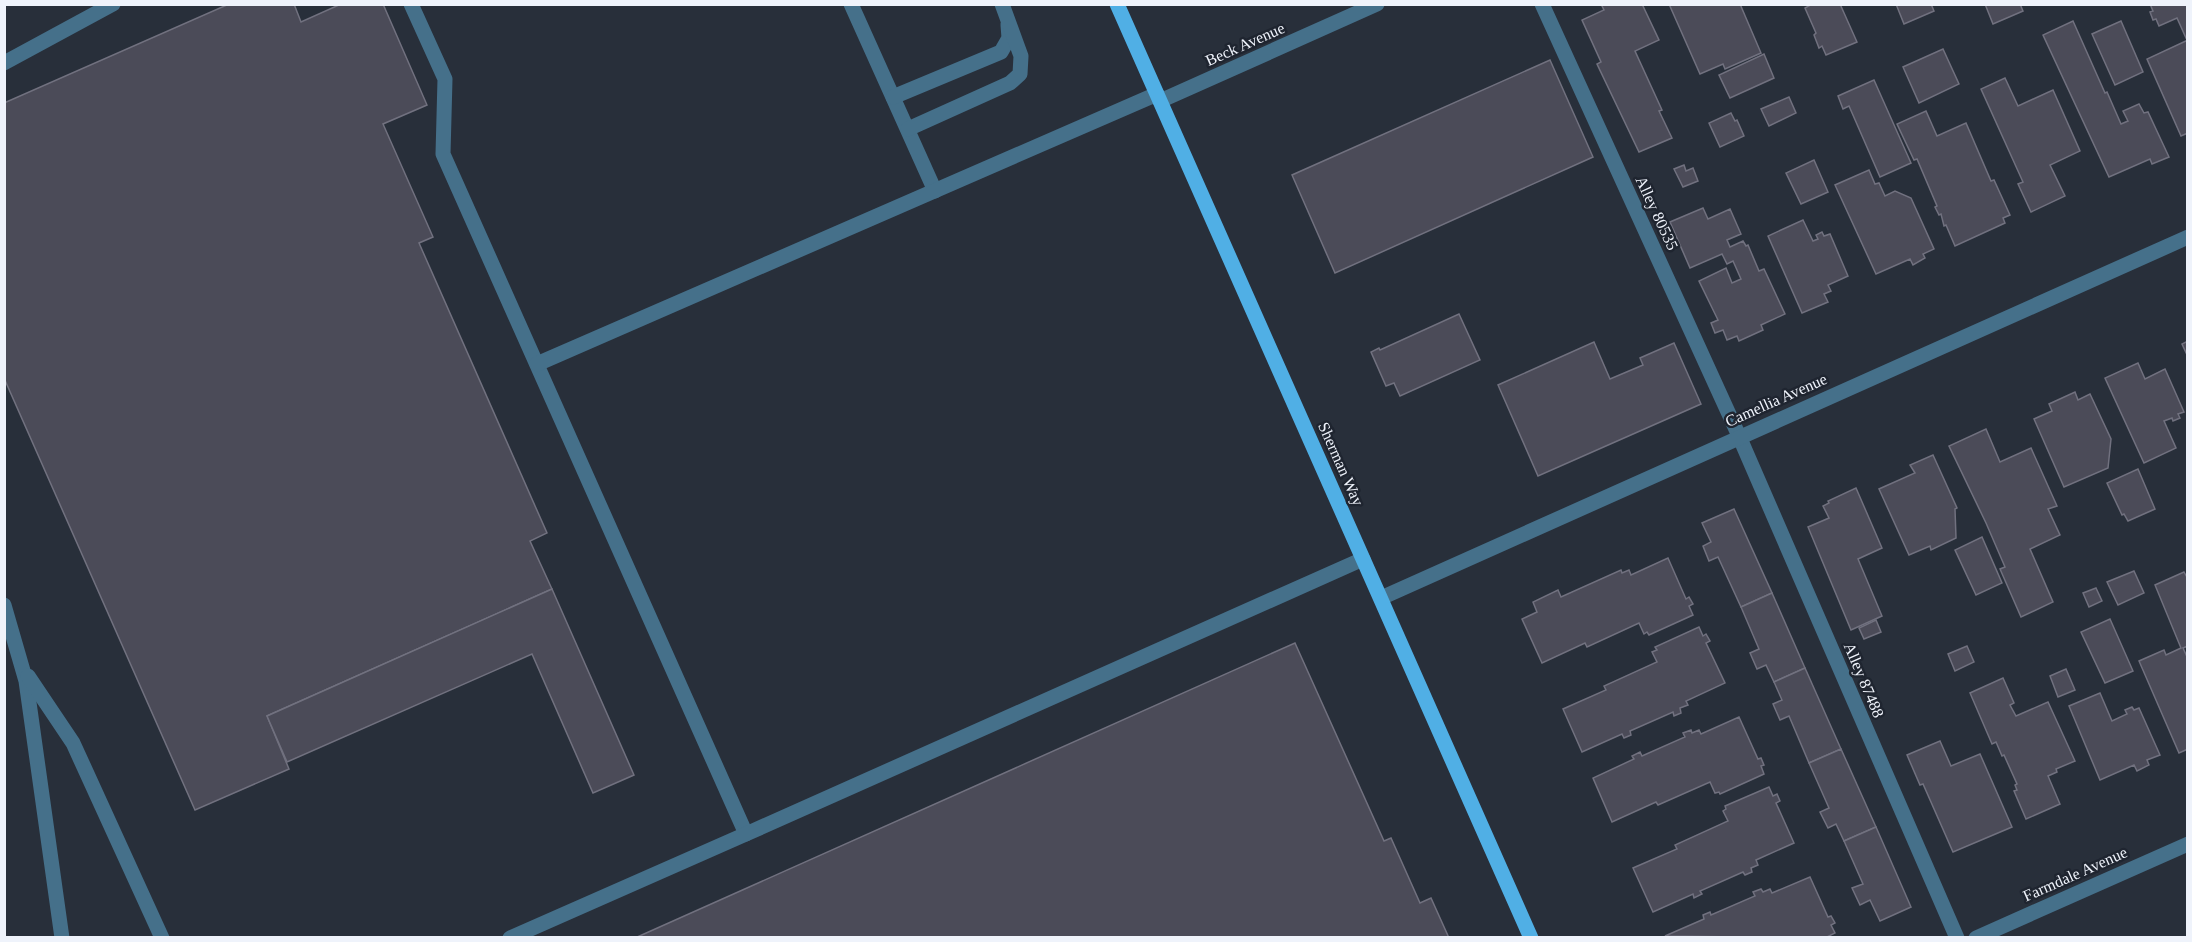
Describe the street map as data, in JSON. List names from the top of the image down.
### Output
{
  "streets": {
    "main road": ["Sherman Way"],
    "street": [
      "Beck Avenue",
      "Alley 80535",
      "Camellia Avenue",
      "Alley 87488",
      "Farmdale Avenue"
    ]
  },
  "crossings": [
    ["Beck Avenue", "Sherman Way"],
    ["Alley 80535", "Camellia Avenue"],
    ["Alley 80535", "Alley 87488"],
    ["Camellia Avenue", "Sherman Way"],
    ["Camellia Avenue", "Alley 87488"]
  ]
}
